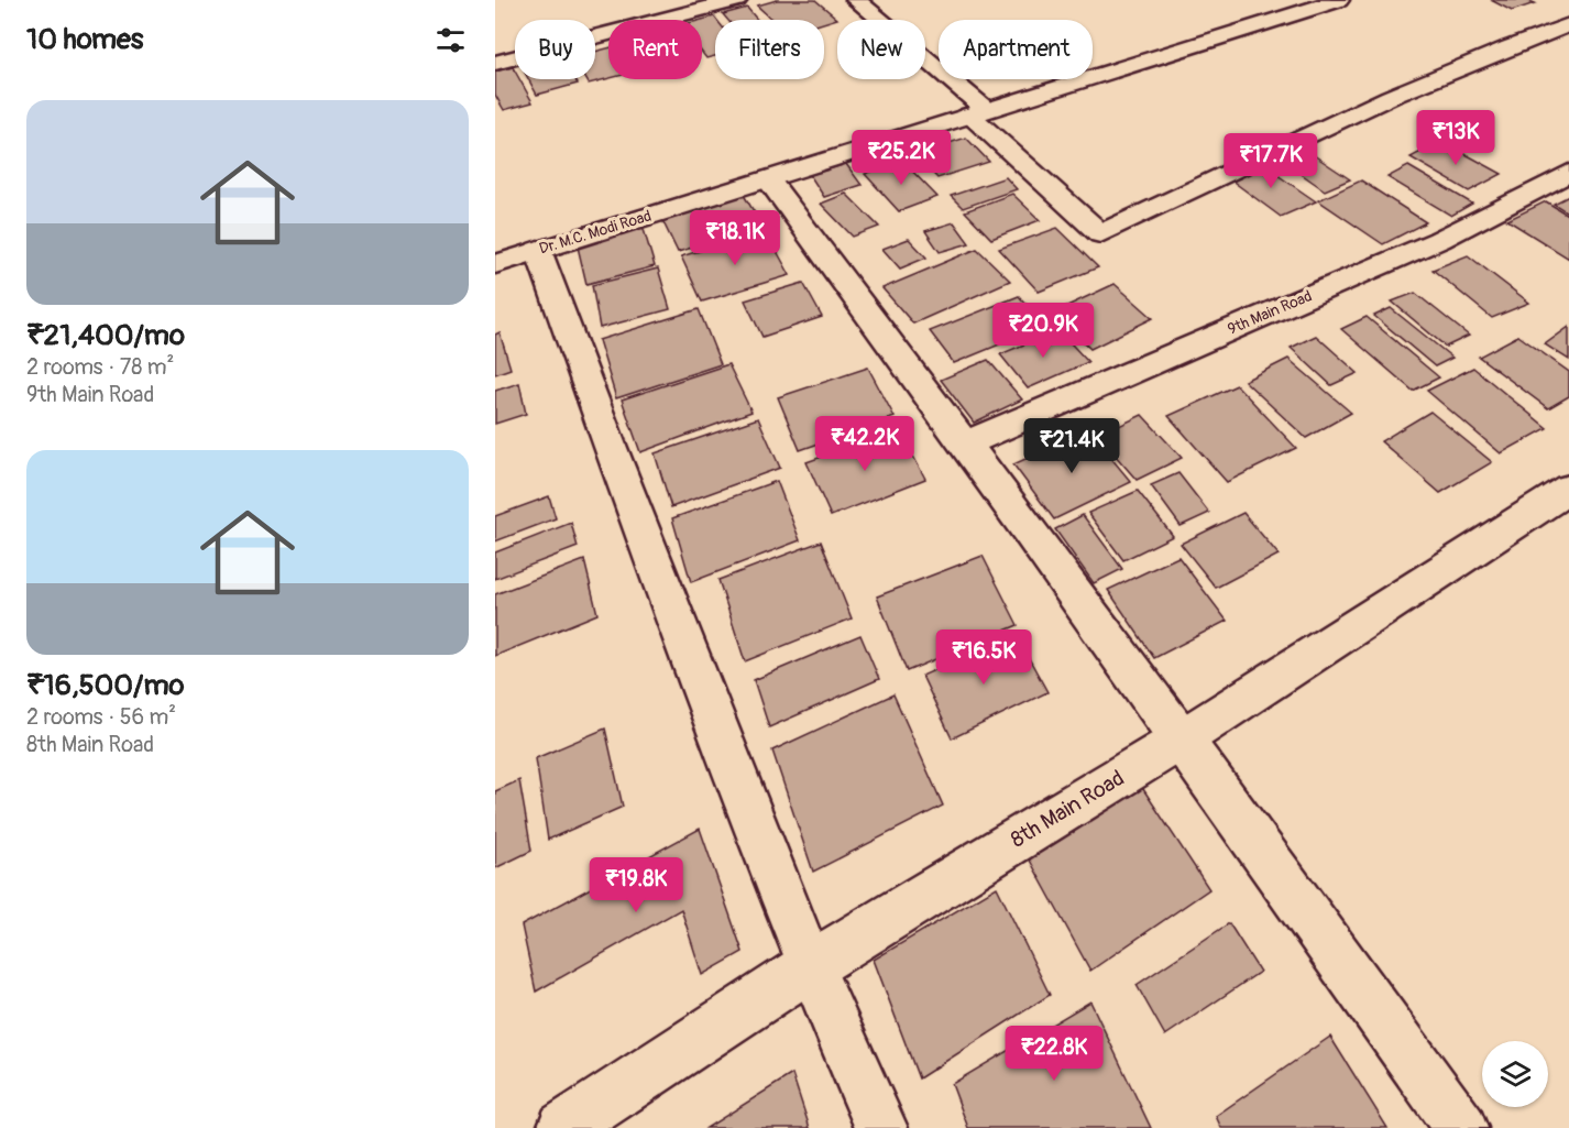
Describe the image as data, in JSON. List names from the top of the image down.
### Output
{
  "streets": {
    "street": ["Dr. M.C. Modi Road", "9th Main Road", "8th Main Road"]
  },
  "page": {
    "heading": "10 homes",
    "chip": [
      "Buy",
      "Rent",
      "Filters",
      "New",
      "Apartment"
    ],
    "list": [
      {
        "name": "₹21,400/mo",
        "note": "2 rooms · 78 m² · 9th Main Road"
      },
      {
        "name": "₹16,500/mo",
        "note": "2 rooms · 56 m² · 8th Main Road"
      }
    ],
    "price": [
      "₹13K",
      "₹25.2K",
      "₹17.7K",
      "₹18.1K",
      "₹20.9K",
      "₹42.2K",
      "₹21.4K",
      "₹16.5K",
      "₹19.8K",
      "₹22.8K"
    ]
  }
}
